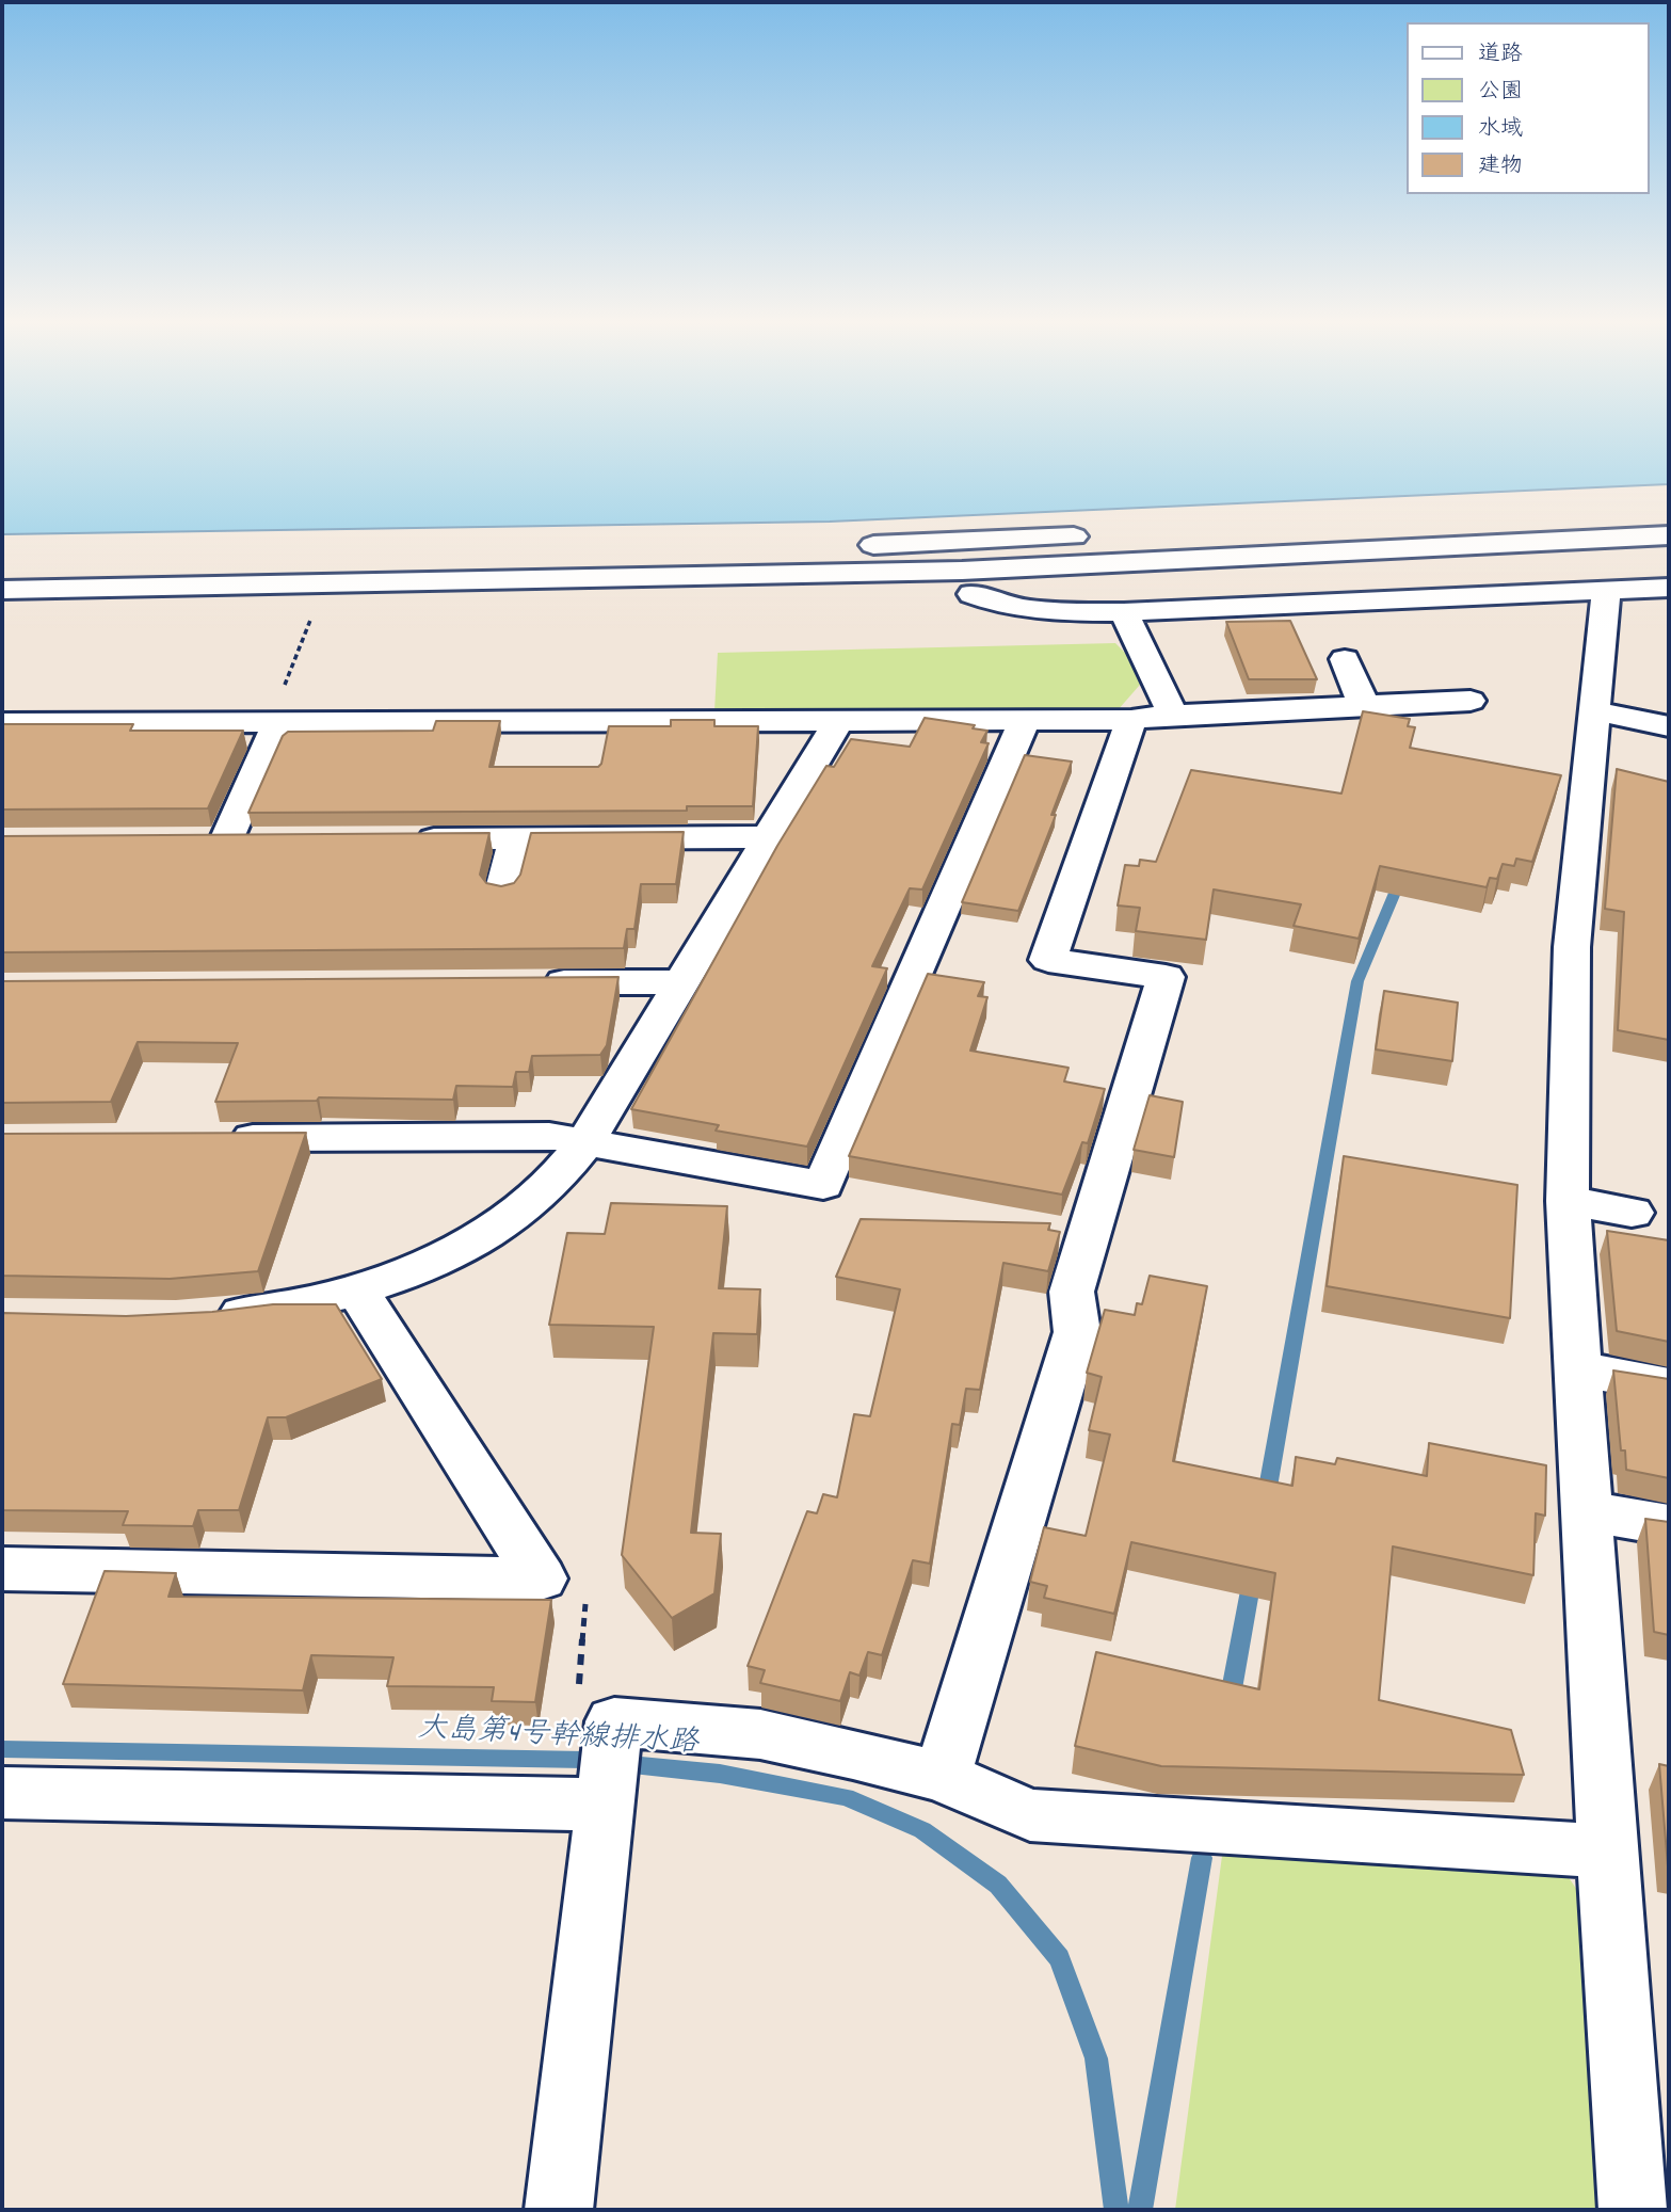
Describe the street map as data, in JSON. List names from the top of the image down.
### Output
{
  "water": ["大島第4号幹線排水路"],
  "legend": [
    "道路",
    "公園",
    "水域",
    "建物"
  ]
}
